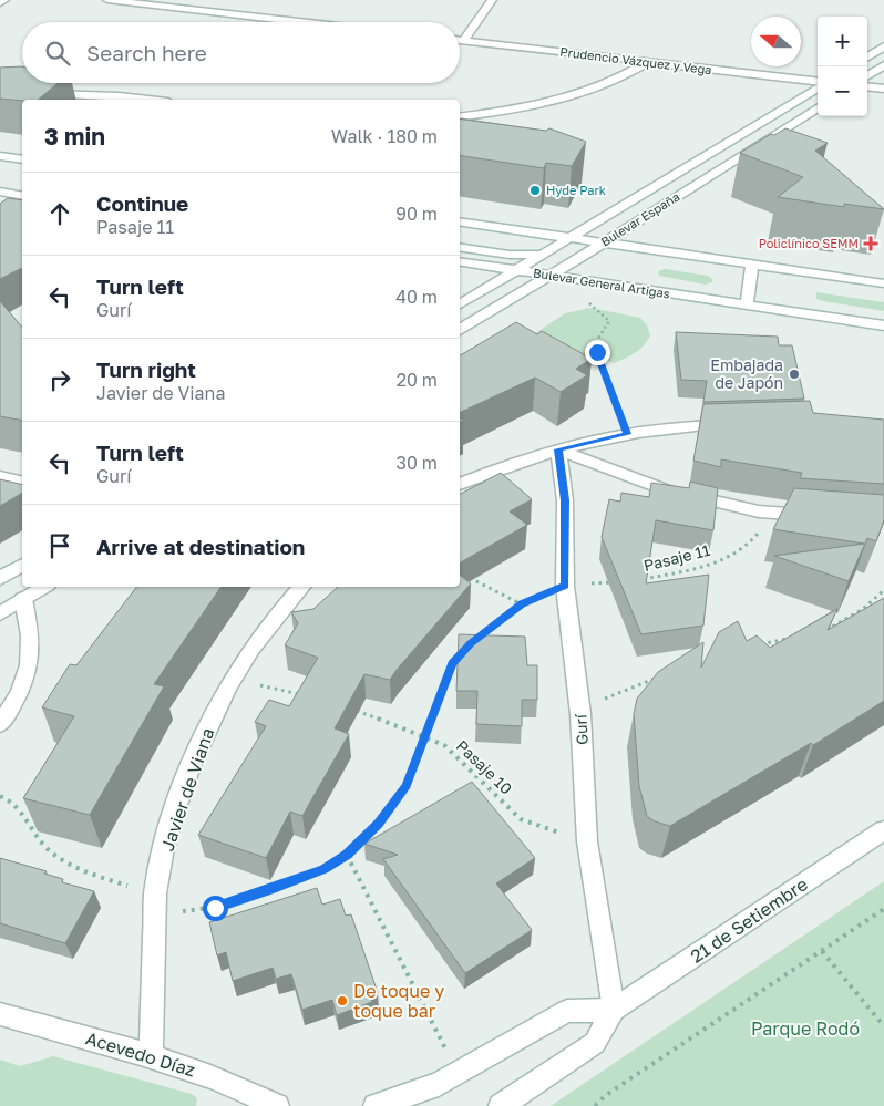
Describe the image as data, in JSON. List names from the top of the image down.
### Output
{
  "streets": {
    "street": [
      "Prudencio Vázquez y Vega",
      "Bulevar España",
      "Bulevar General Artigas",
      "Gurí",
      "Javier de Viana",
      "21 de Setiembre",
      "Acevedo Díaz"
    ],
    "path": ["Pasaje 11", "Pasaje 10"]
  },
  "crossings": [
    ["Bulevar España", "Bulevar General Artigas"],
    ["Gurí", "Pasaje 10"],
    ["Gurí", "21 de Setiembre"],
    ["Javier de Viana", "Acevedo Díaz"]
  ],
  "parks": ["Parque Rodó"],
  "places": {
    "other": ["Hyde Park", "Embajada de Japón", "De toque y toque bar"],
    "health": ["Policlínico SEMM"]
  },
  "north": "left",
  "page": {
    "map_buttons": ["+", "−"],
    "search": "Search here",
    "heading": ["3 min", "Walk · 180 m"],
    "list": [
      ["Continue", "Pasaje 11", "90 m"],
      ["Turn left", "Gurí", "40 m"],
      ["Turn right", "Javier de Viana", "20 m"],
      ["Turn left", "Gurí", "30 m"],
      "Arrive at destination"
    ]
  }
}
